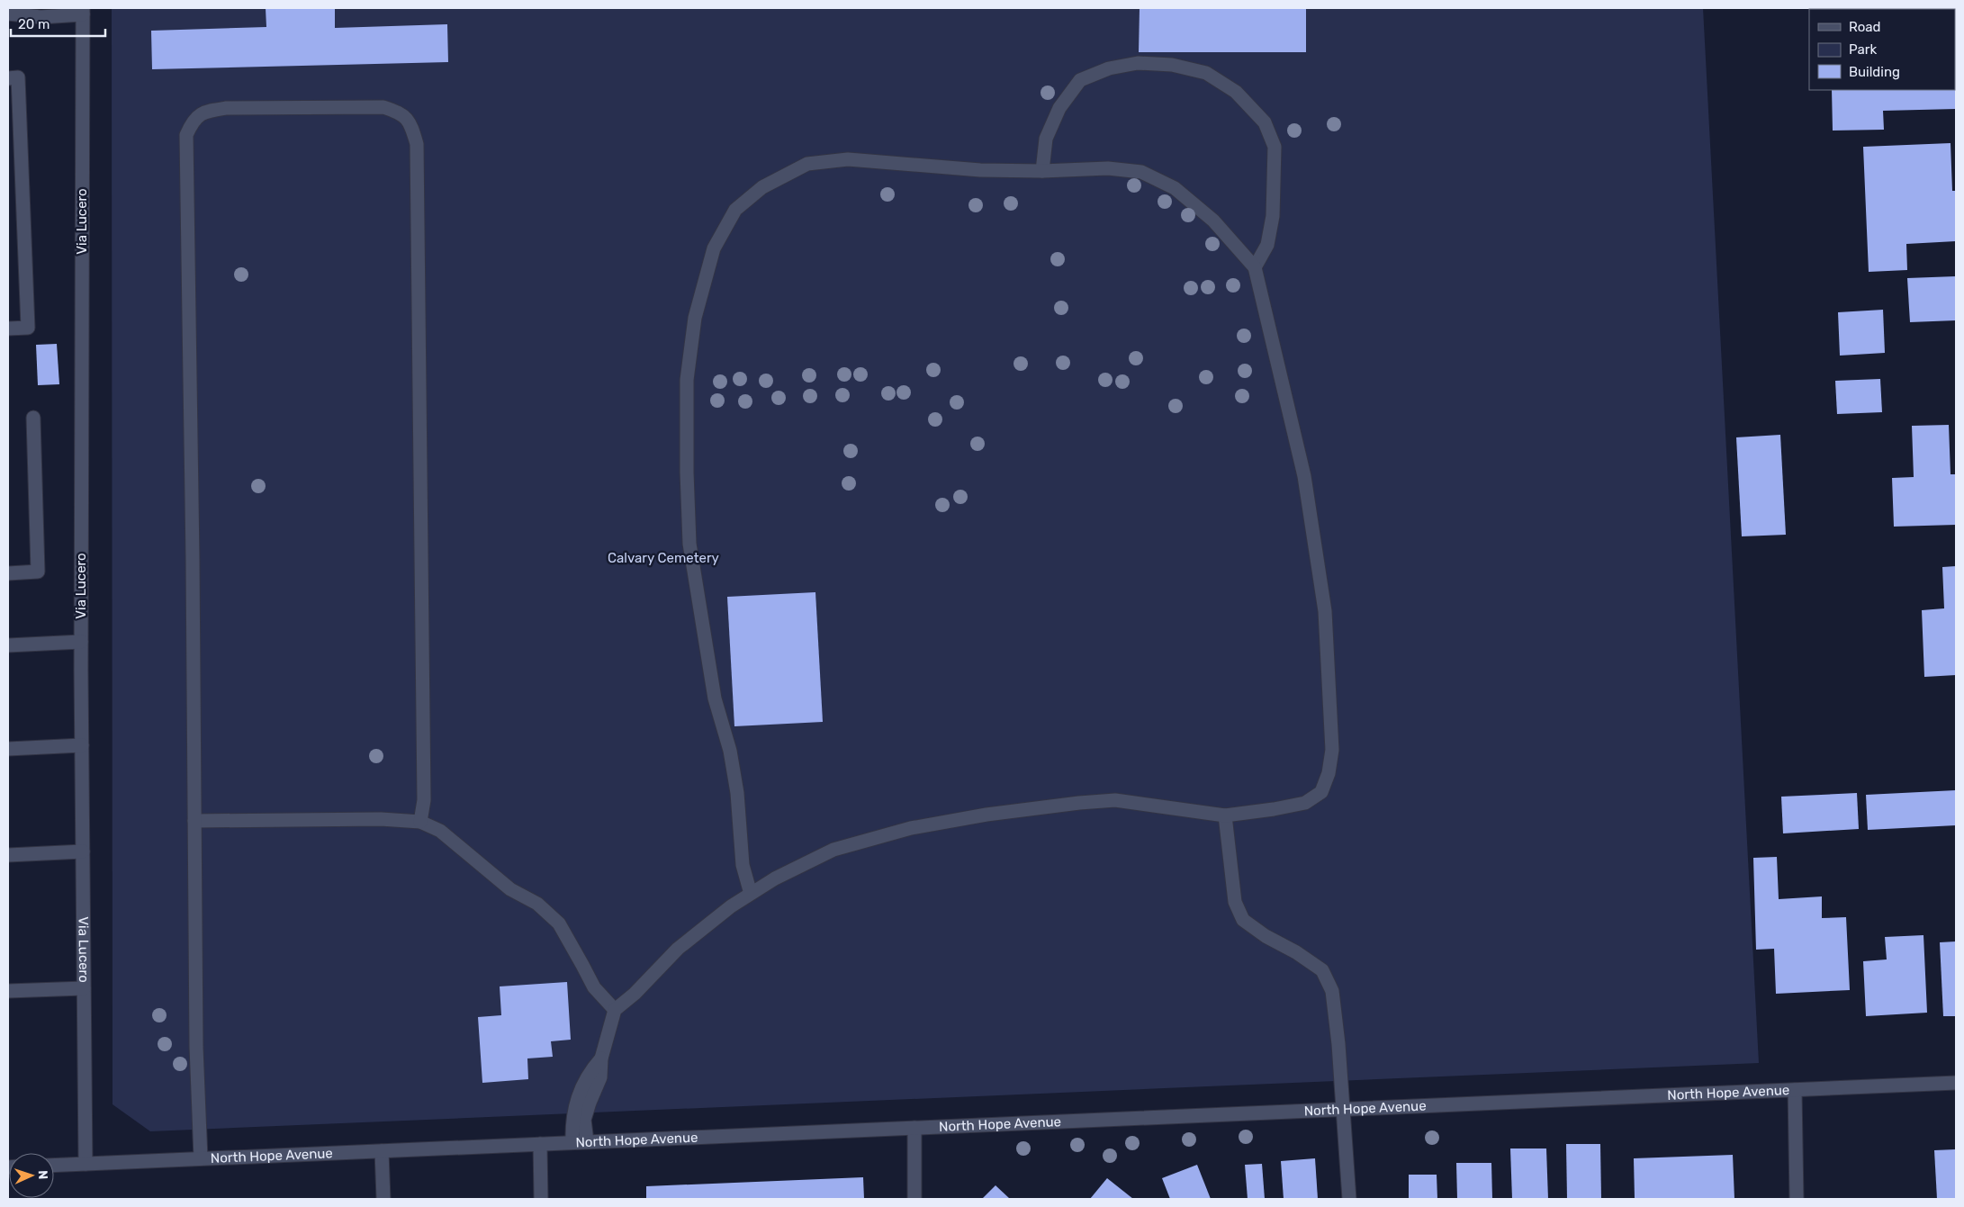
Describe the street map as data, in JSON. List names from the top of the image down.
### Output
{
  "streets": {
    "street": ["Via Lucero", "North Hope Avenue"]
  },
  "crossings": [
    ["Via Lucero", "North Hope Avenue"]
  ],
  "parks": ["Calvary Cemetery"],
  "legend": ["Road", "Park", "Building"],
  "scale_bar": "20 m",
  "north": "right"
}
